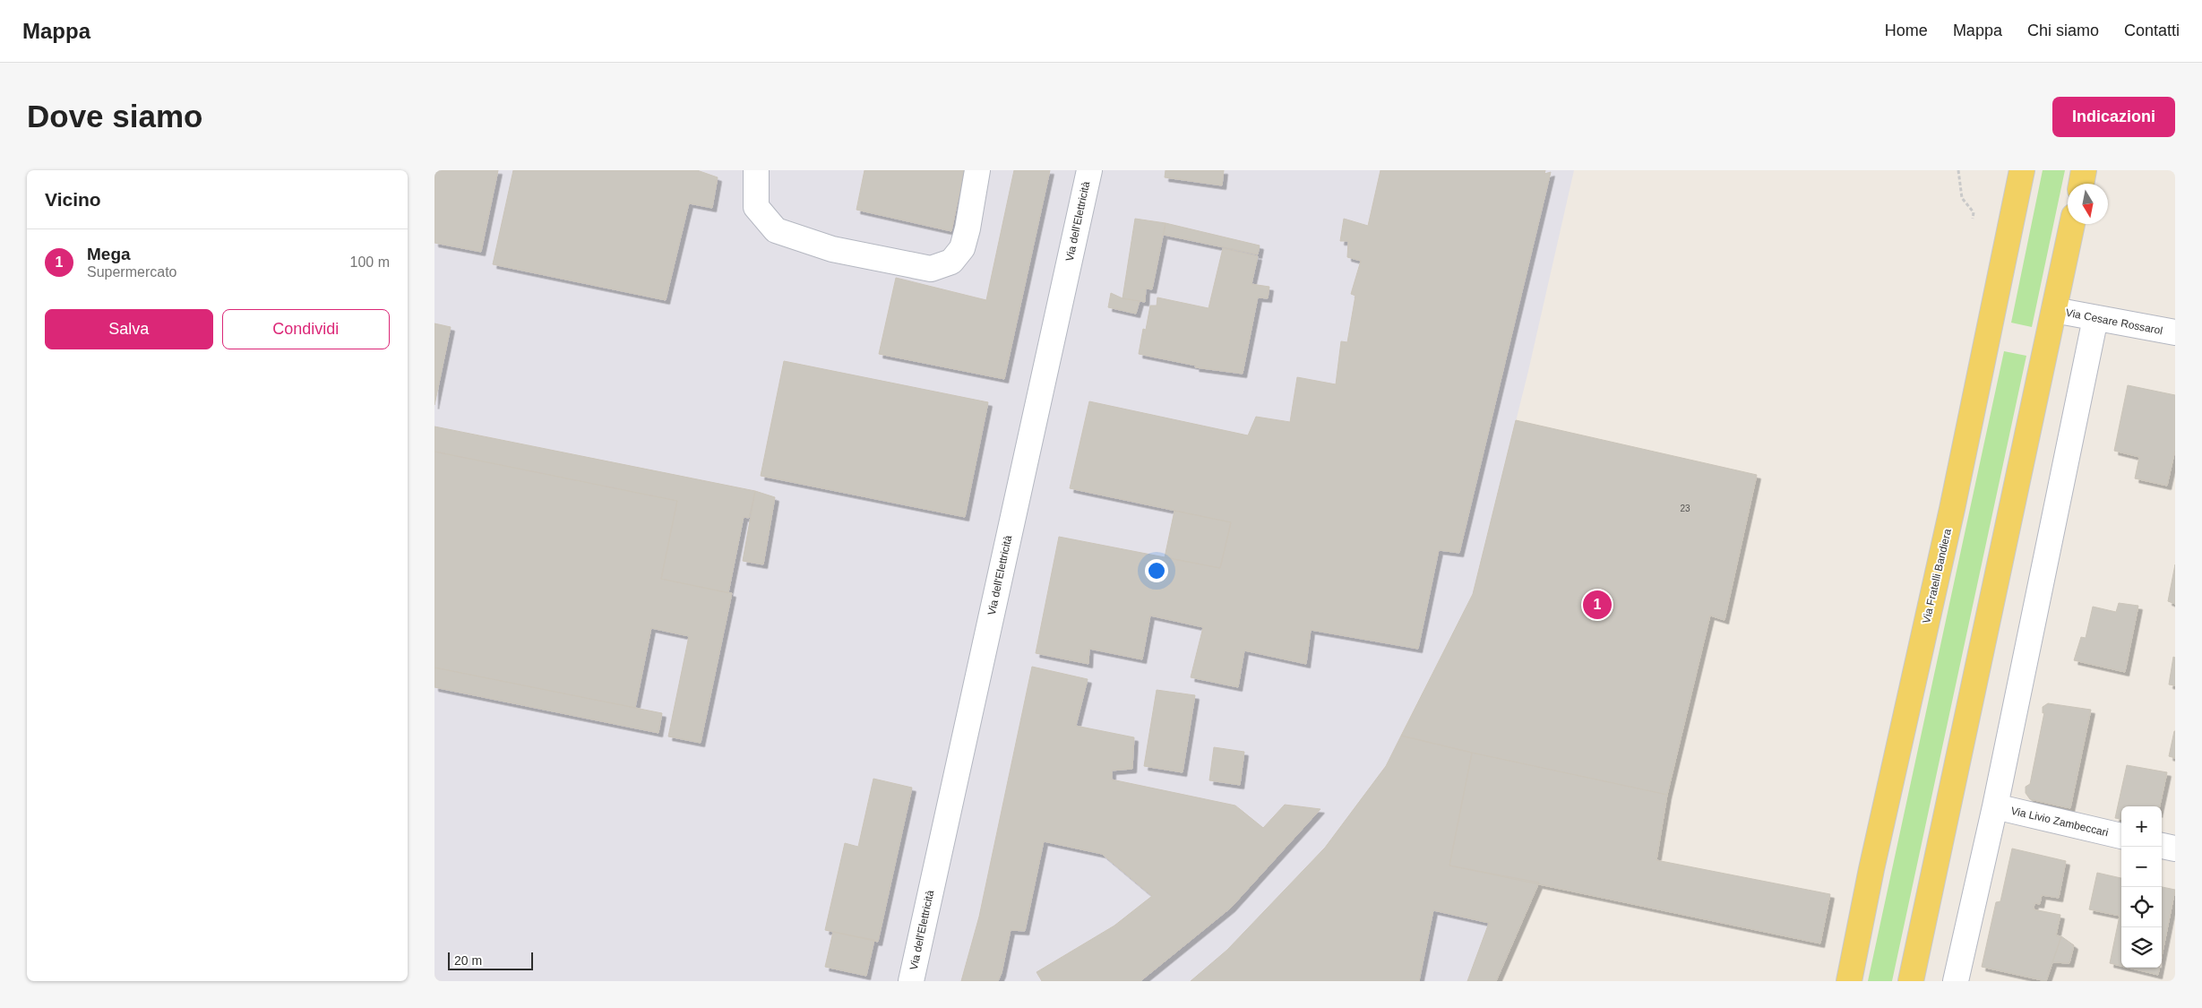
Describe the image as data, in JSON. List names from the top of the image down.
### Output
{
  "streets": {
    "main road": ["Via Fratelli Bandiera"],
    "street": ["Via dell'Elettricità", "Via Cesare Rossarol", "Via Livio Zambeccari"]
  },
  "house_numbers": ["23"],
  "scale_bar": "20 m",
  "north": "bottom",
  "page": {
    "header": "Mappa",
    "nav": [
      "Home",
      "Mappa",
      "Chi siamo",
      "Contatti"
    ],
    "buttons": [
      "Indicazioni",
      ["Salva", "Condividi"]
    ],
    "title": "Dove siamo",
    "heading": "Vicino",
    "list": [
      {
        "mark": "1",
        "name": "Mega",
        "note": "Supermercato",
        "value": "100 m"
      }
    ],
    "pins": "1",
    "map_buttons": ["+", "−"],
    "scale": "20 m"
  }
}
